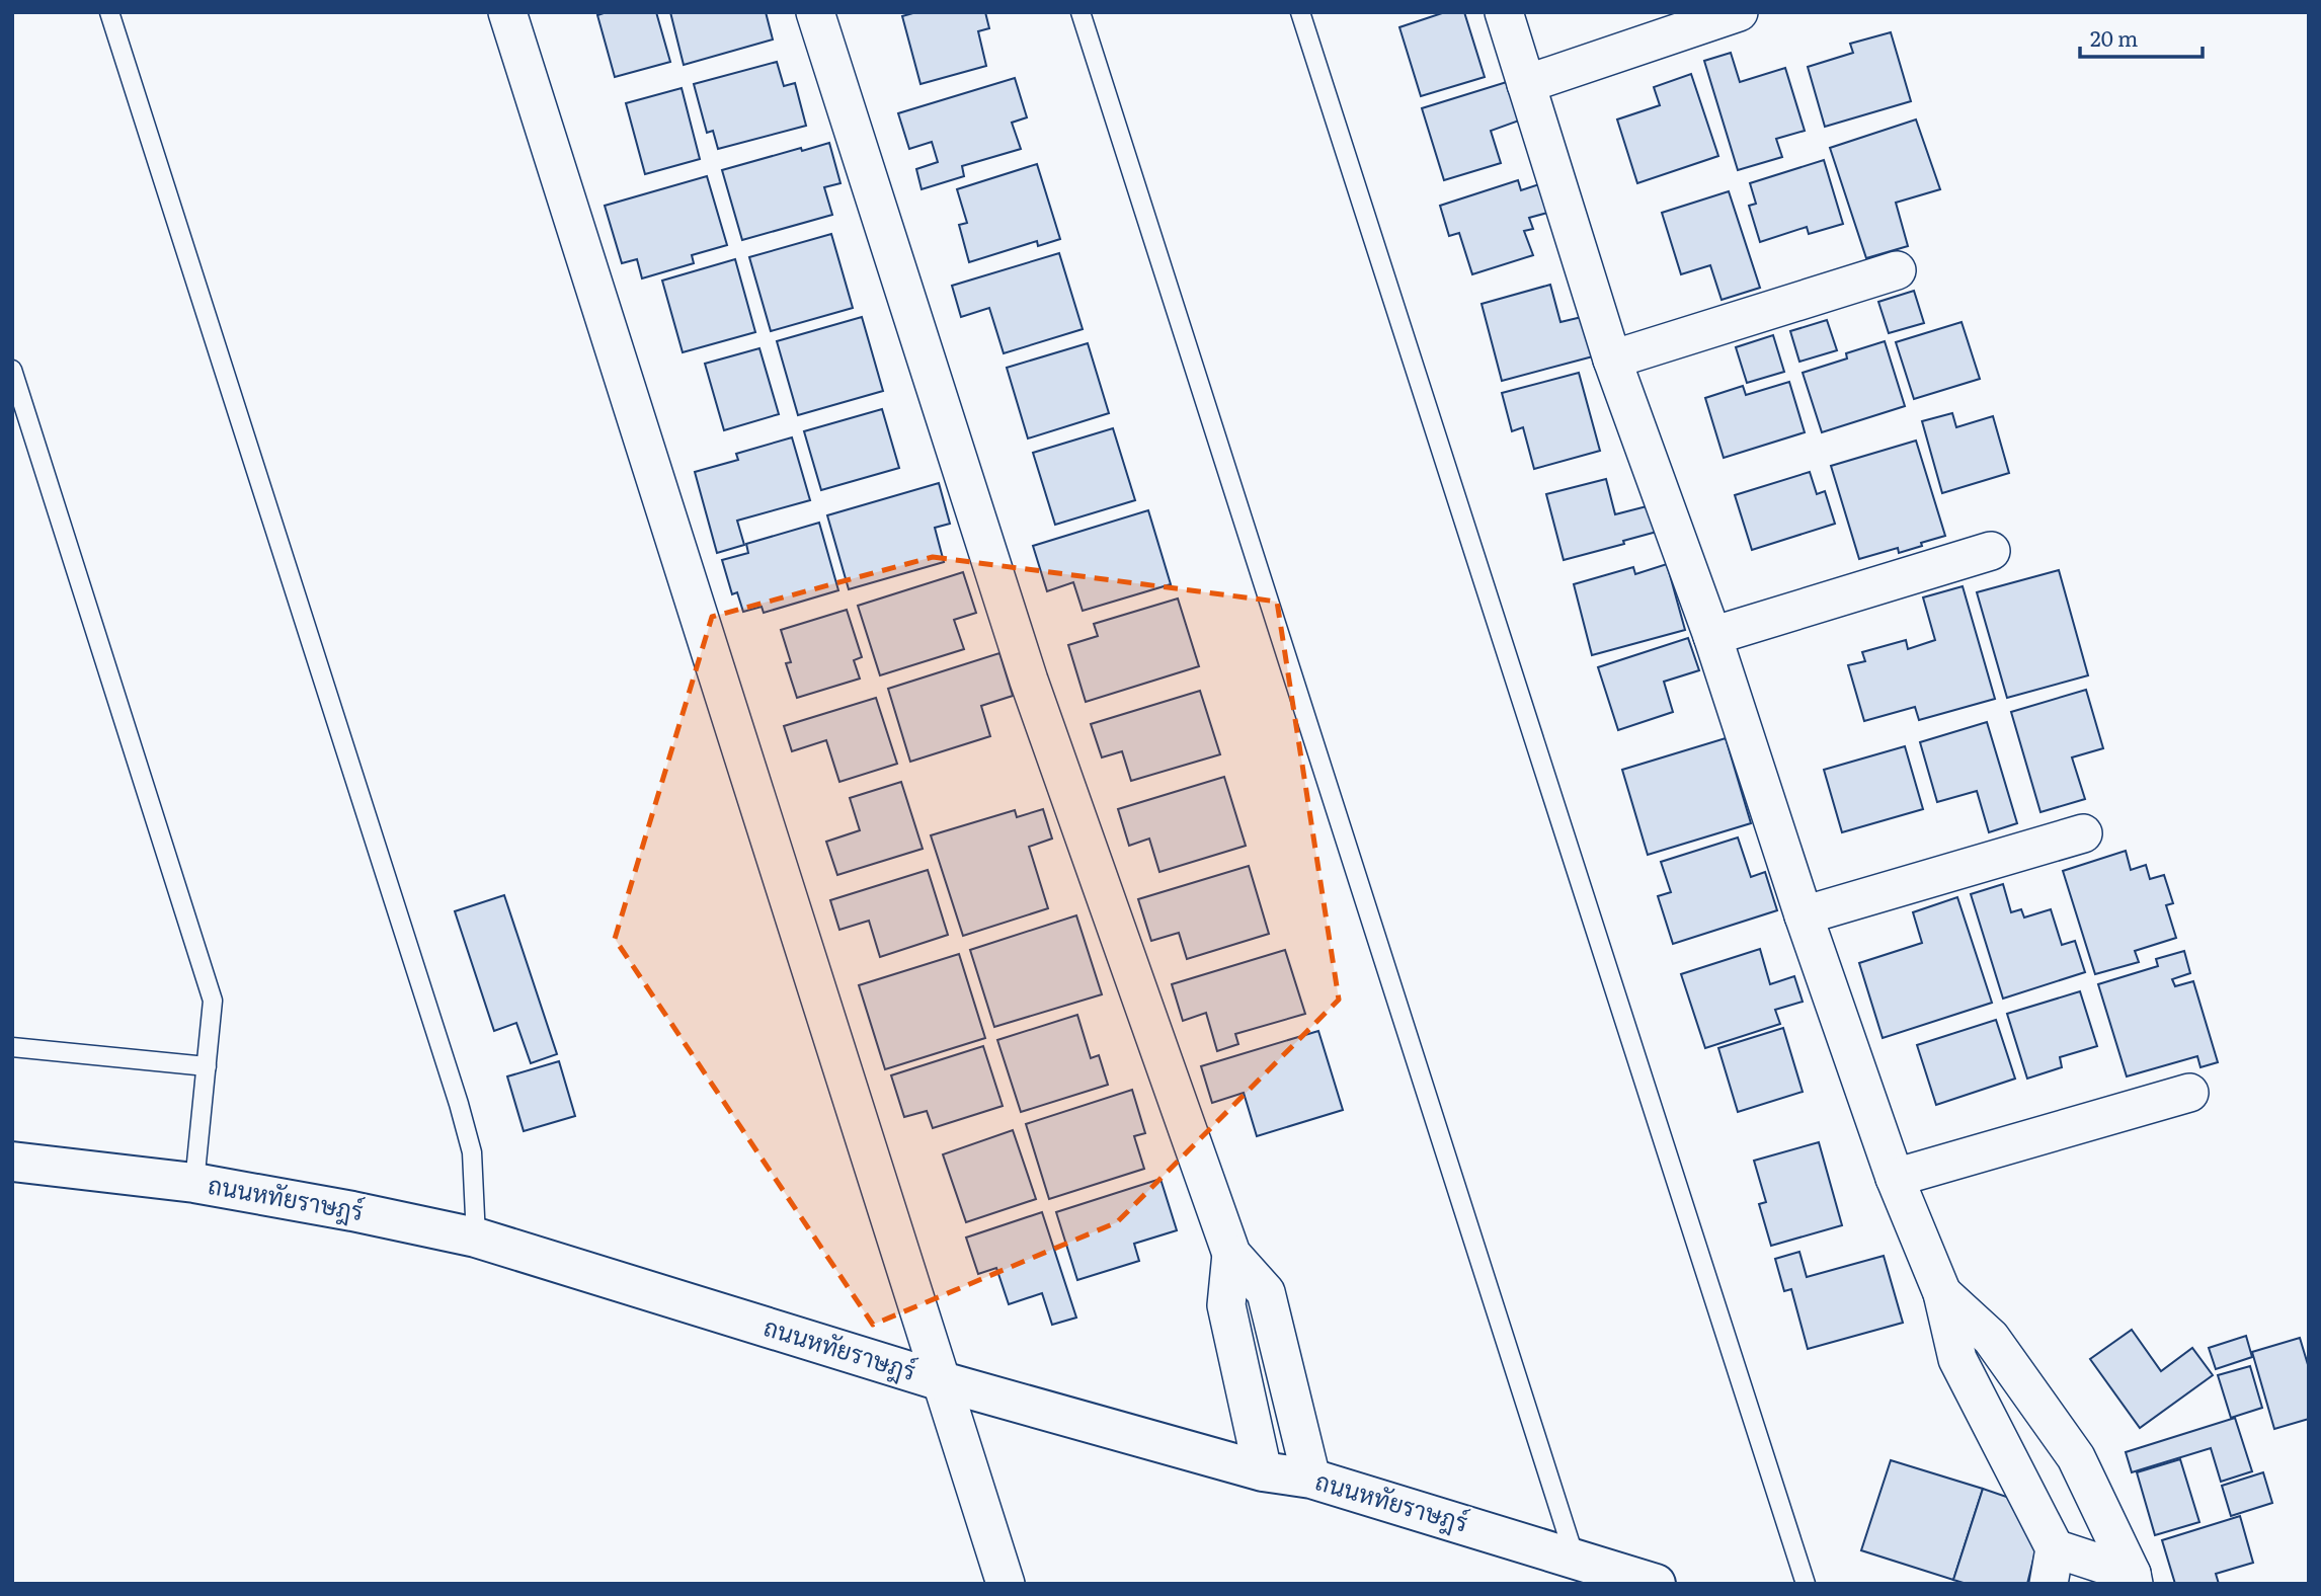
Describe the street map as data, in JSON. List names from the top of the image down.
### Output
{
  "streets": {
    "main road": ["ถนนหทัยราษฎร์"]
  },
  "scale_bar": "20 m"
}
